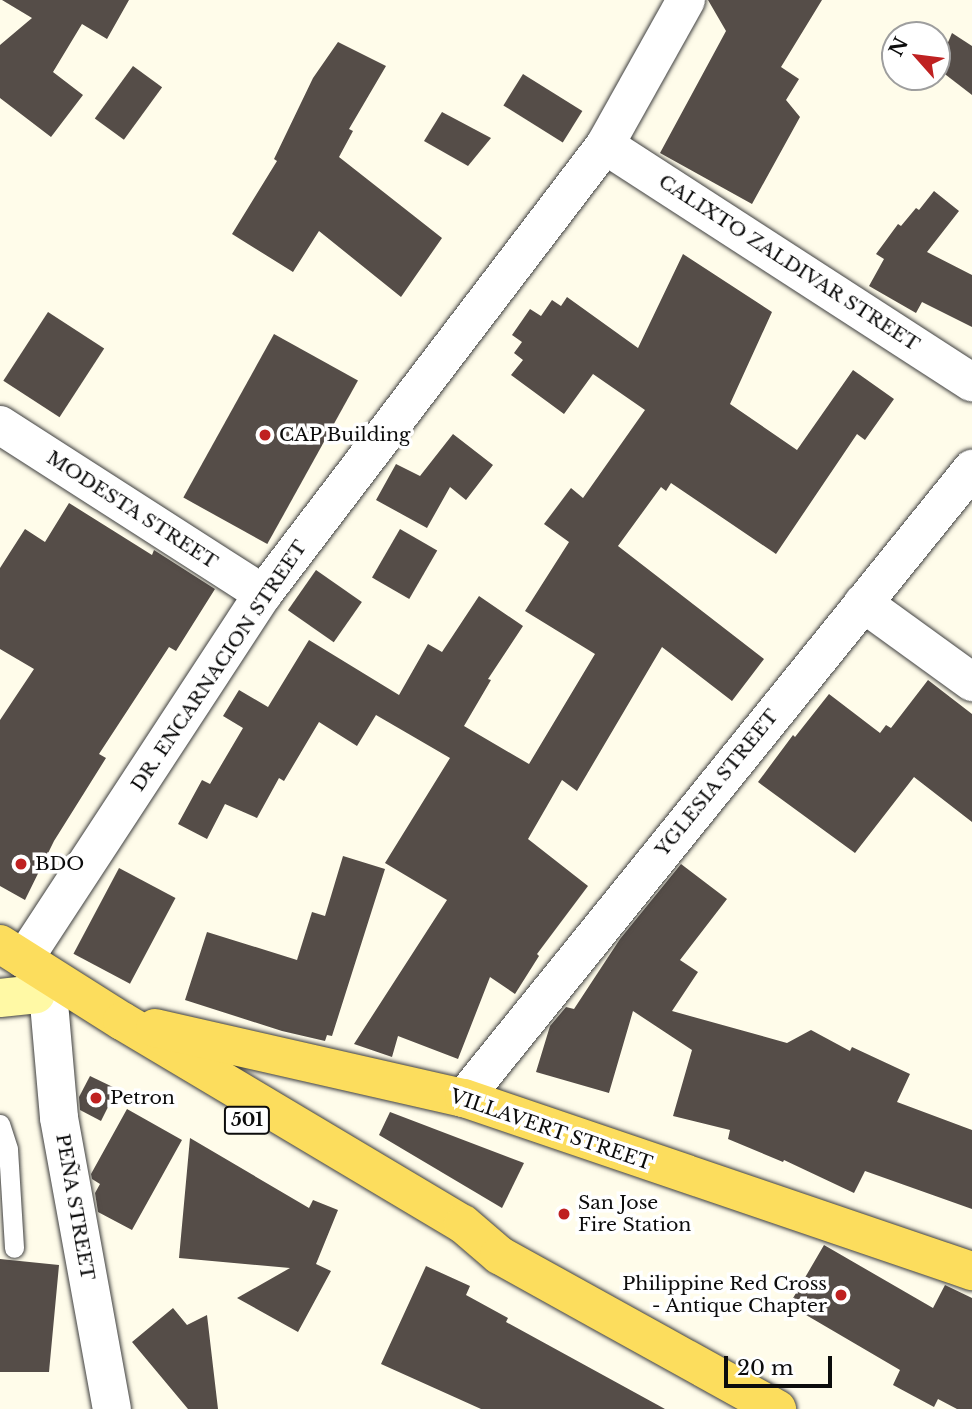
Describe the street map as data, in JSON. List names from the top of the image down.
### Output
{
  "streets": {
    "main road": ["501", "VILLAVERT STREET"],
    "street": [
      "CALIXTO ZALDIVAR STREET",
      "MODESTA STREET",
      "DR. ENCARNACION STREET",
      "YGLESIA STREET",
      "PEÑA STREET"
    ]
  },
  "crossings": [
    ["CALIXTO ZALDIVAR STREET", "DR. ENCARNACION STREET"],
    ["MODESTA STREET", "DR. ENCARNACION STREET"],
    ["DR. ENCARNACION STREET", "501"],
    ["DR. ENCARNACION STREET", "PEÑA STREET"],
    ["YGLESIA STREET", "VILLAVERT STREET"],
    ["501", "VILLAVERT STREET"],
    ["501", "PEÑA STREET"]
  ],
  "places": [
    "CAP Building",
    "BDO",
    "Petron",
    "San Jose Fire Station",
    "Philippine Red Cross - Antique Chapter"
  ],
  "scale_bar": "20 m",
  "north": "top left"
}
